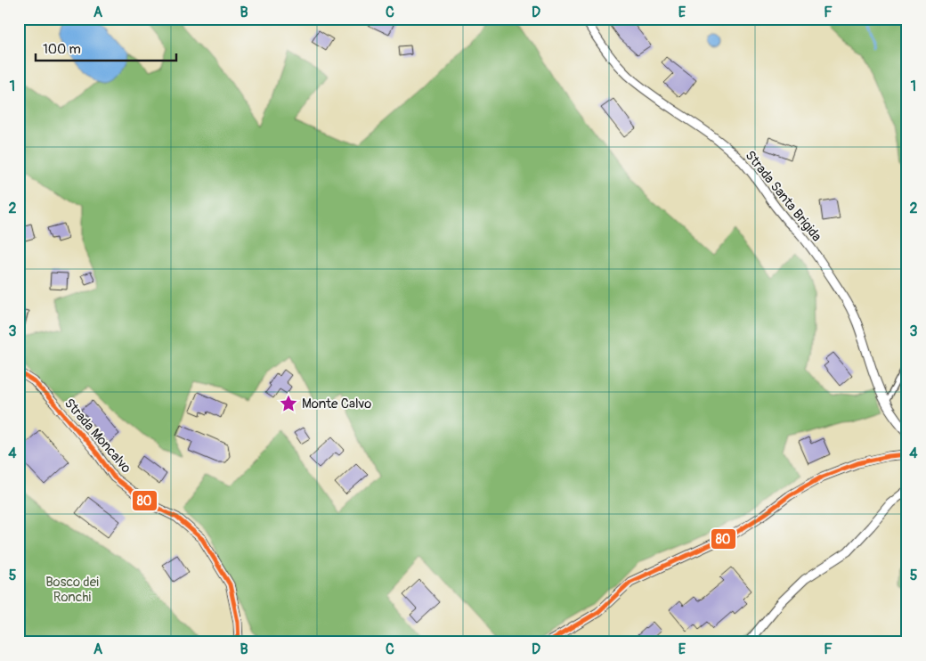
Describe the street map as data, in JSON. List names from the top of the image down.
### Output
{
  "streets": {
    "street": ["Strada Santa Brigida", "Strada Moncalvo"]
  },
  "parks": ["Bosco dei Ronchi"],
  "places": {
    "place": ["Monte Calvo"]
  },
  "lines": ["transit line 80"],
  "scale_bar": "100 m",
  "grid": {
    "columns": [
      "A",
      "B",
      "C",
      "D",
      "E",
      "F"
    ],
    "rows": [
      "1",
      "2",
      "3",
      "4",
      "5"
    ]
  }
}
